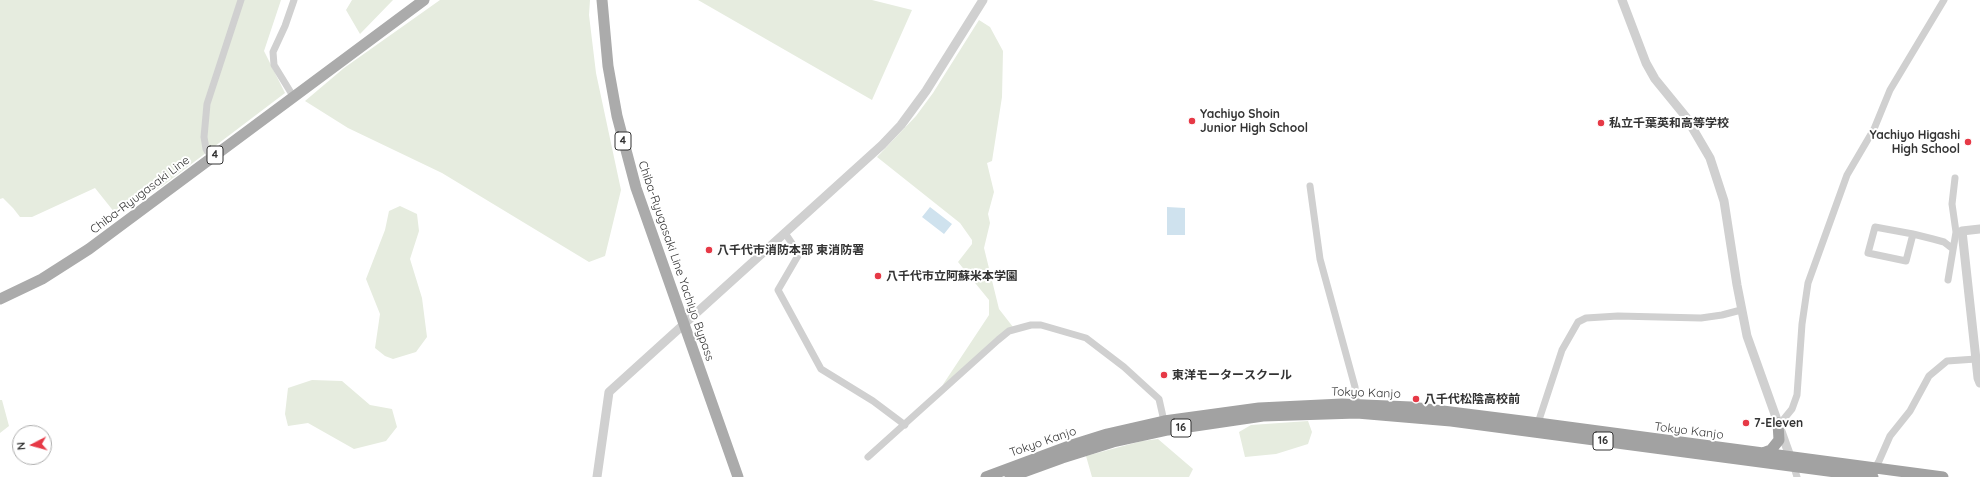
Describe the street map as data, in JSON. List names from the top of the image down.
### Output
{
  "streets": {
    "highway": ["Tokyo Kanjo", "16"],
    "main road": ["4", "Chiba-Ryugasaki Line", "Chiba-Ryugasaki Line Yachiyo Bypass"]
  },
  "places": [
    "Yachiyo Shoin Junior High School",
    "私立千葉英和高等学校",
    "Yachiyo Higashi High School",
    "八千代市消防本部 東消防署",
    "八千代市立阿蘇米本学園",
    "東洋モータースクール",
    "八千代松陰高校前",
    "7-Eleven"
  ],
  "north": "left"
}
